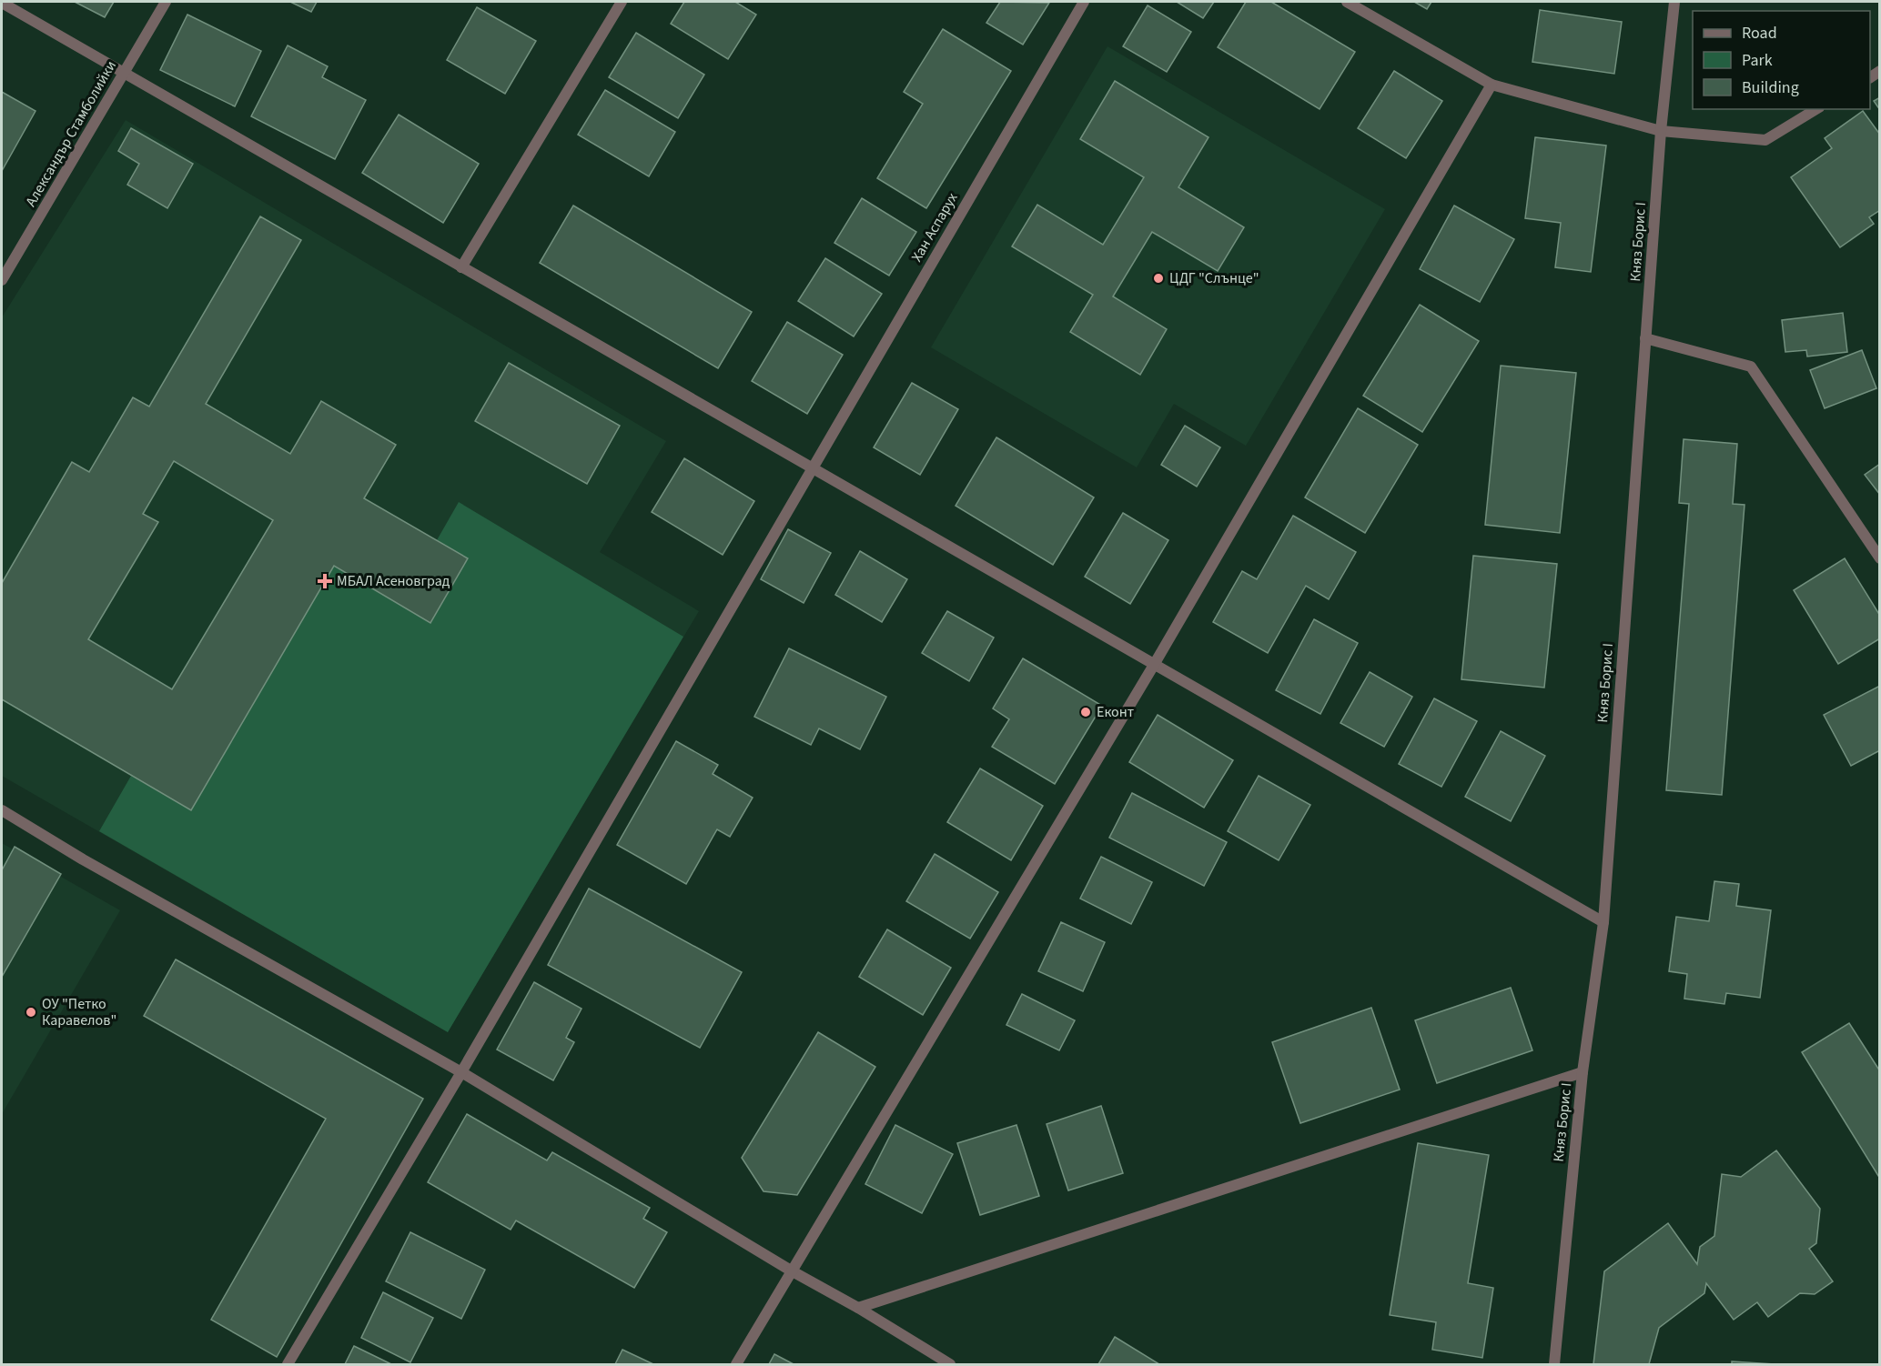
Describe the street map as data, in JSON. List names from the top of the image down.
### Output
{
  "streets": {
    "street": ["Александър Стамболийки", "Хан Аспарух", "Княз Борис I"]
  },
  "places": {
    "other": ["ЦДГ \"Слънце\"", "Еконт", "ОУ \"Петко Каравелов\""],
    "health": ["МБАЛ Асеновград"]
  },
  "legend": ["Road", "Park", "Building"]
}
